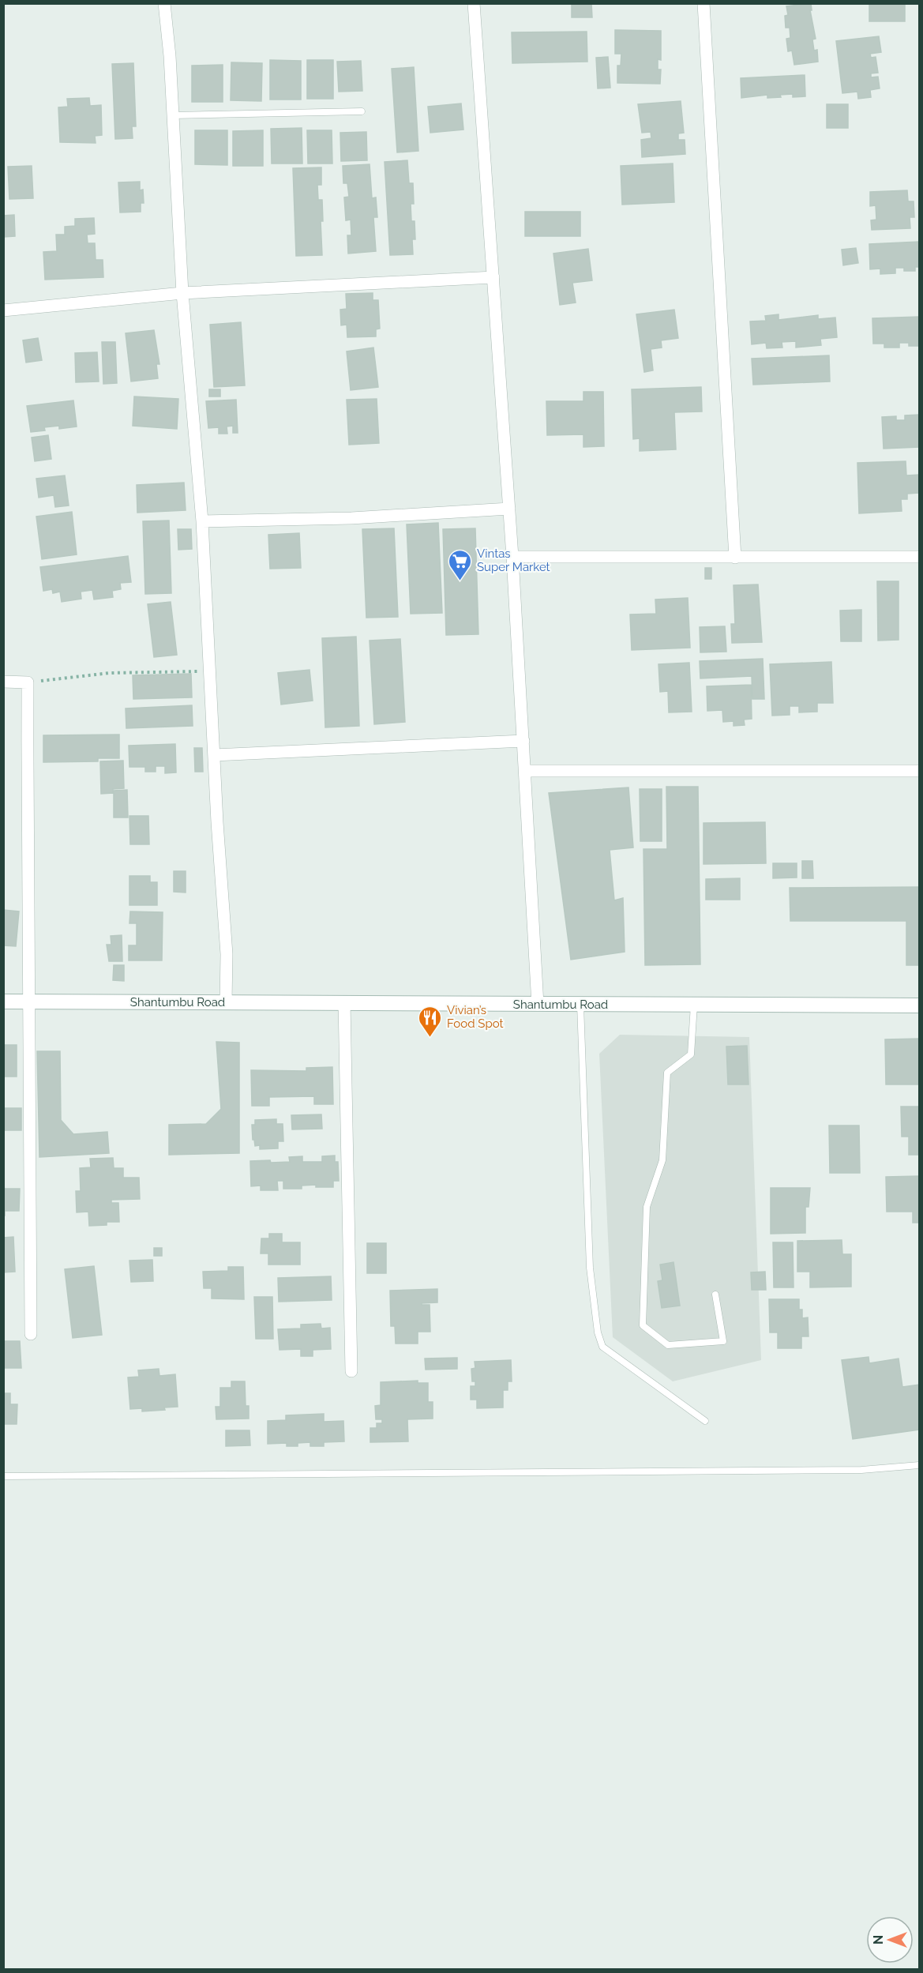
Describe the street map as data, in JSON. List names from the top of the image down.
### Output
{
  "streets": {
    "street": ["Shantumbu Road"]
  },
  "places": {
    "supermarket": ["Vintas Super Market"],
    "restaurant": ["Vivian’s Food Spot"]
  },
  "north": "left"
}
